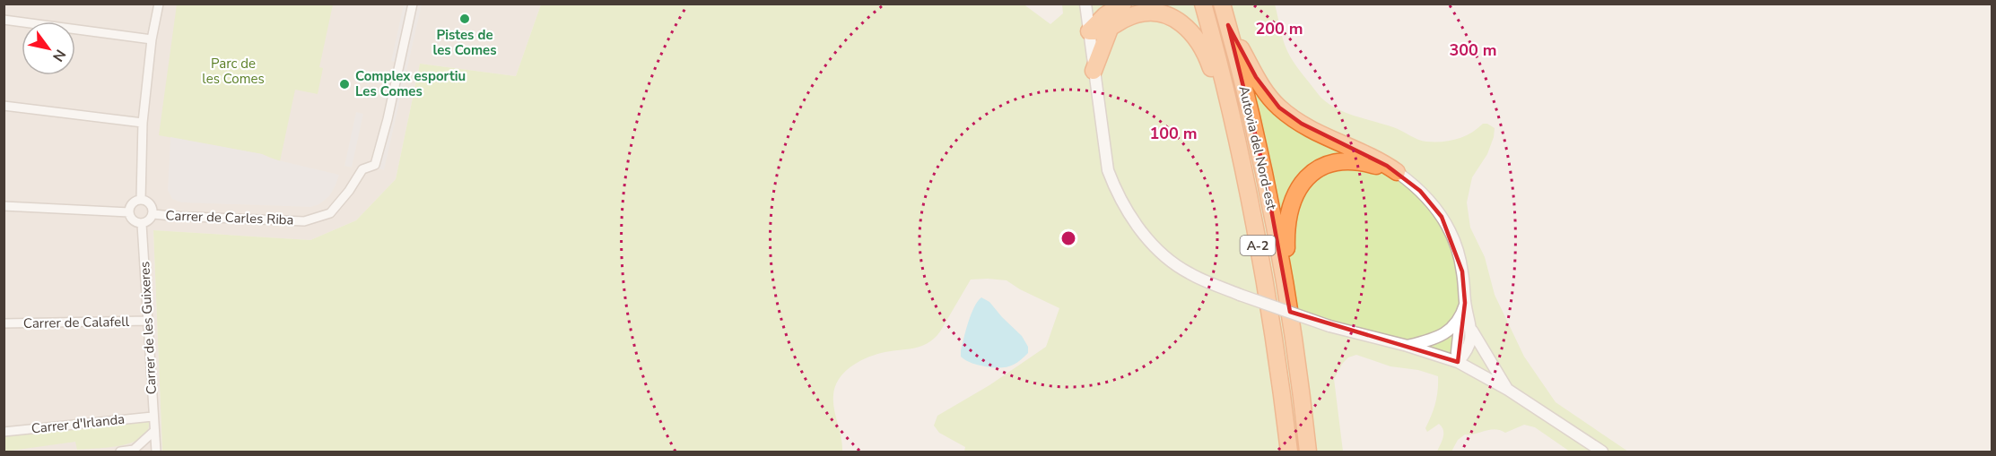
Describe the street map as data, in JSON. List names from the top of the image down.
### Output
{
  "streets": {
    "highway": ["Autovia del Nord-est", "A-2"],
    "street": [
      "Carrer de Carles Riba",
      "Carrer de Calafell",
      "Carrer de les Guixeres",
      "Carrer d'Irlanda"
    ]
  },
  "crossings": [
    ["Carrer de Carles Riba", "Carrer de les Guixeres"],
    ["Carrer de Calafell", "Carrer de les Guixeres"],
    ["Carrer de les Guixeres", "Carrer d'Irlanda"]
  ],
  "parks": ["Parc de les Comes"],
  "places": ["Pistes de les Comes", "Complex esportiu Les Comes"],
  "north": "bottom right",
  "rings": ["200 m", "300 m", "100 m"]
}
